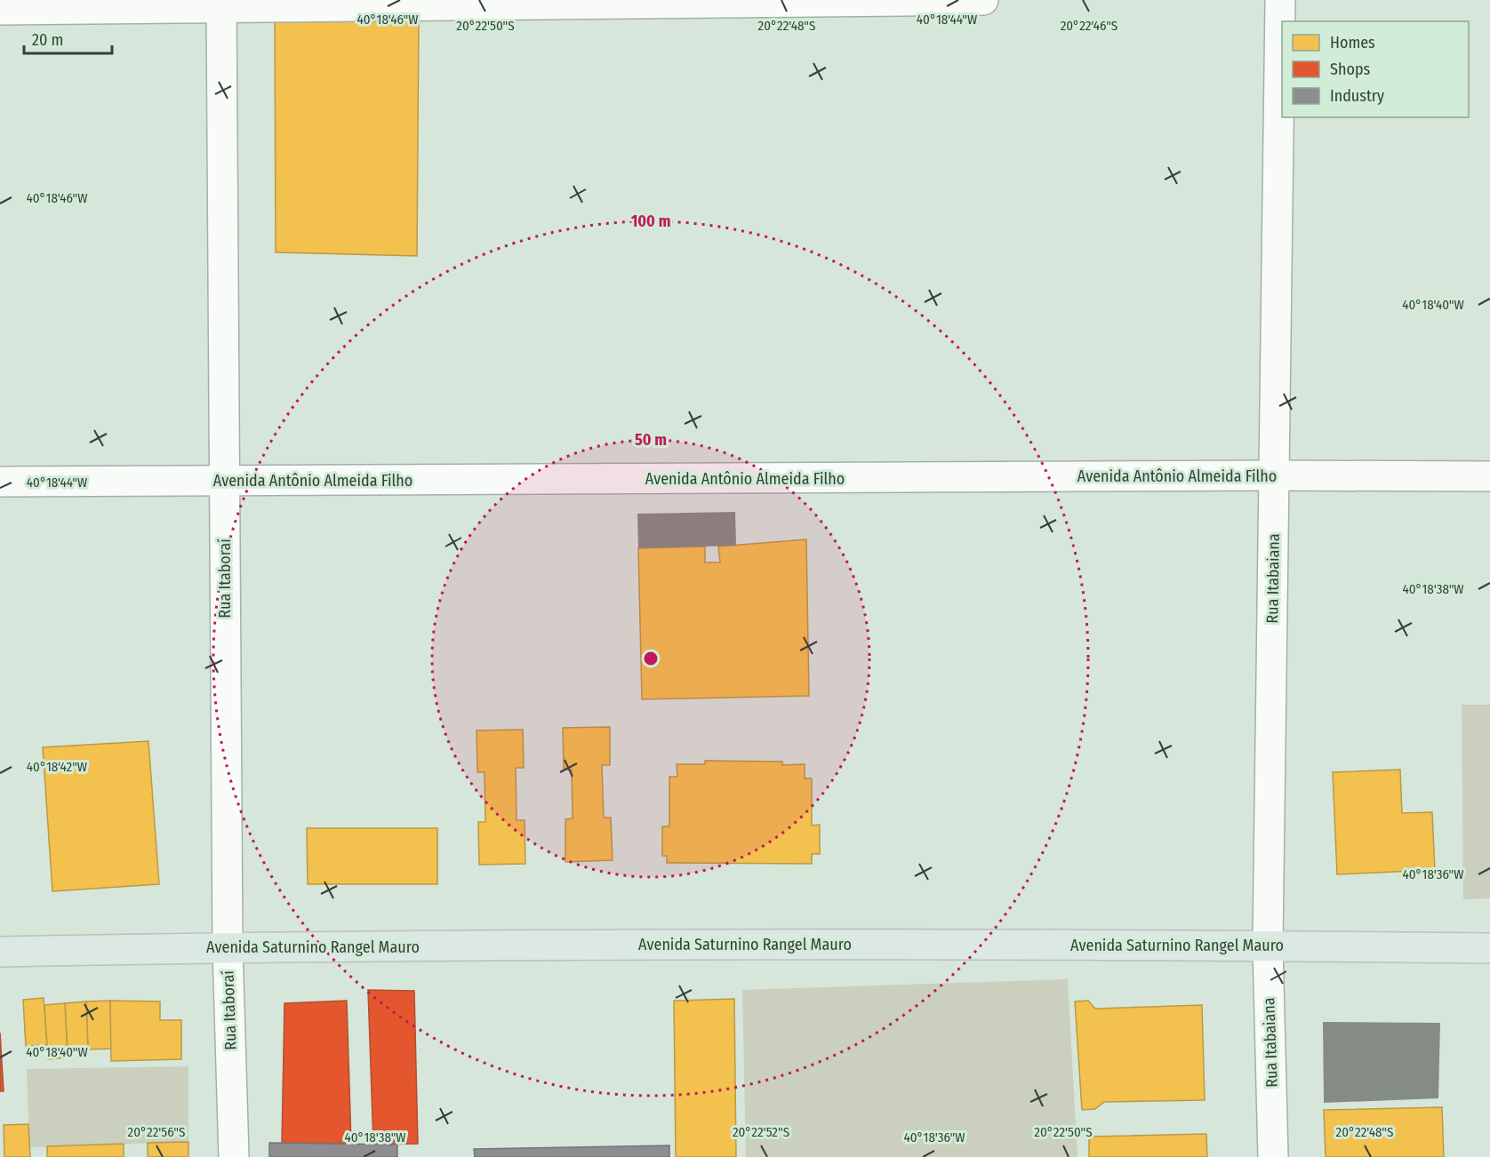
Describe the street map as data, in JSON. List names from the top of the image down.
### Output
{
  "streets": {
    "main road": ["Avenida Saturnino Rangel Mauro"],
    "street": ["Avenida Antônio Almeida Filho", "Rua Itaboraí", "Rua Itabaiana"]
  },
  "crossings": [
    ["Avenida Antônio Almeida Filho", "Rua Itaboraí"],
    ["Avenida Antônio Almeida Filho", "Rua Itabaiana"],
    ["Rua Itaboraí", "Avenida Saturnino Rangel Mauro"],
    ["Rua Itabaiana", "Avenida Saturnino Rangel Mauro"]
  ],
  "legend": ["Homes", "Shops", "Industry"],
  "scale_bar": "20 m",
  "coordinates": [
    "40°18'46\"W",
    "40°18'44\"W",
    "20°22'50\"S",
    "20°22'48\"S",
    "20°22'46\"S",
    "40°18'40\"W",
    "40°18'38\"W",
    "40°18'42\"W",
    "40°18'36\"W",
    "20°22'56\"S",
    "20°22'52\"S"
  ],
  "rings": ["100 m", "50 m"]
}
